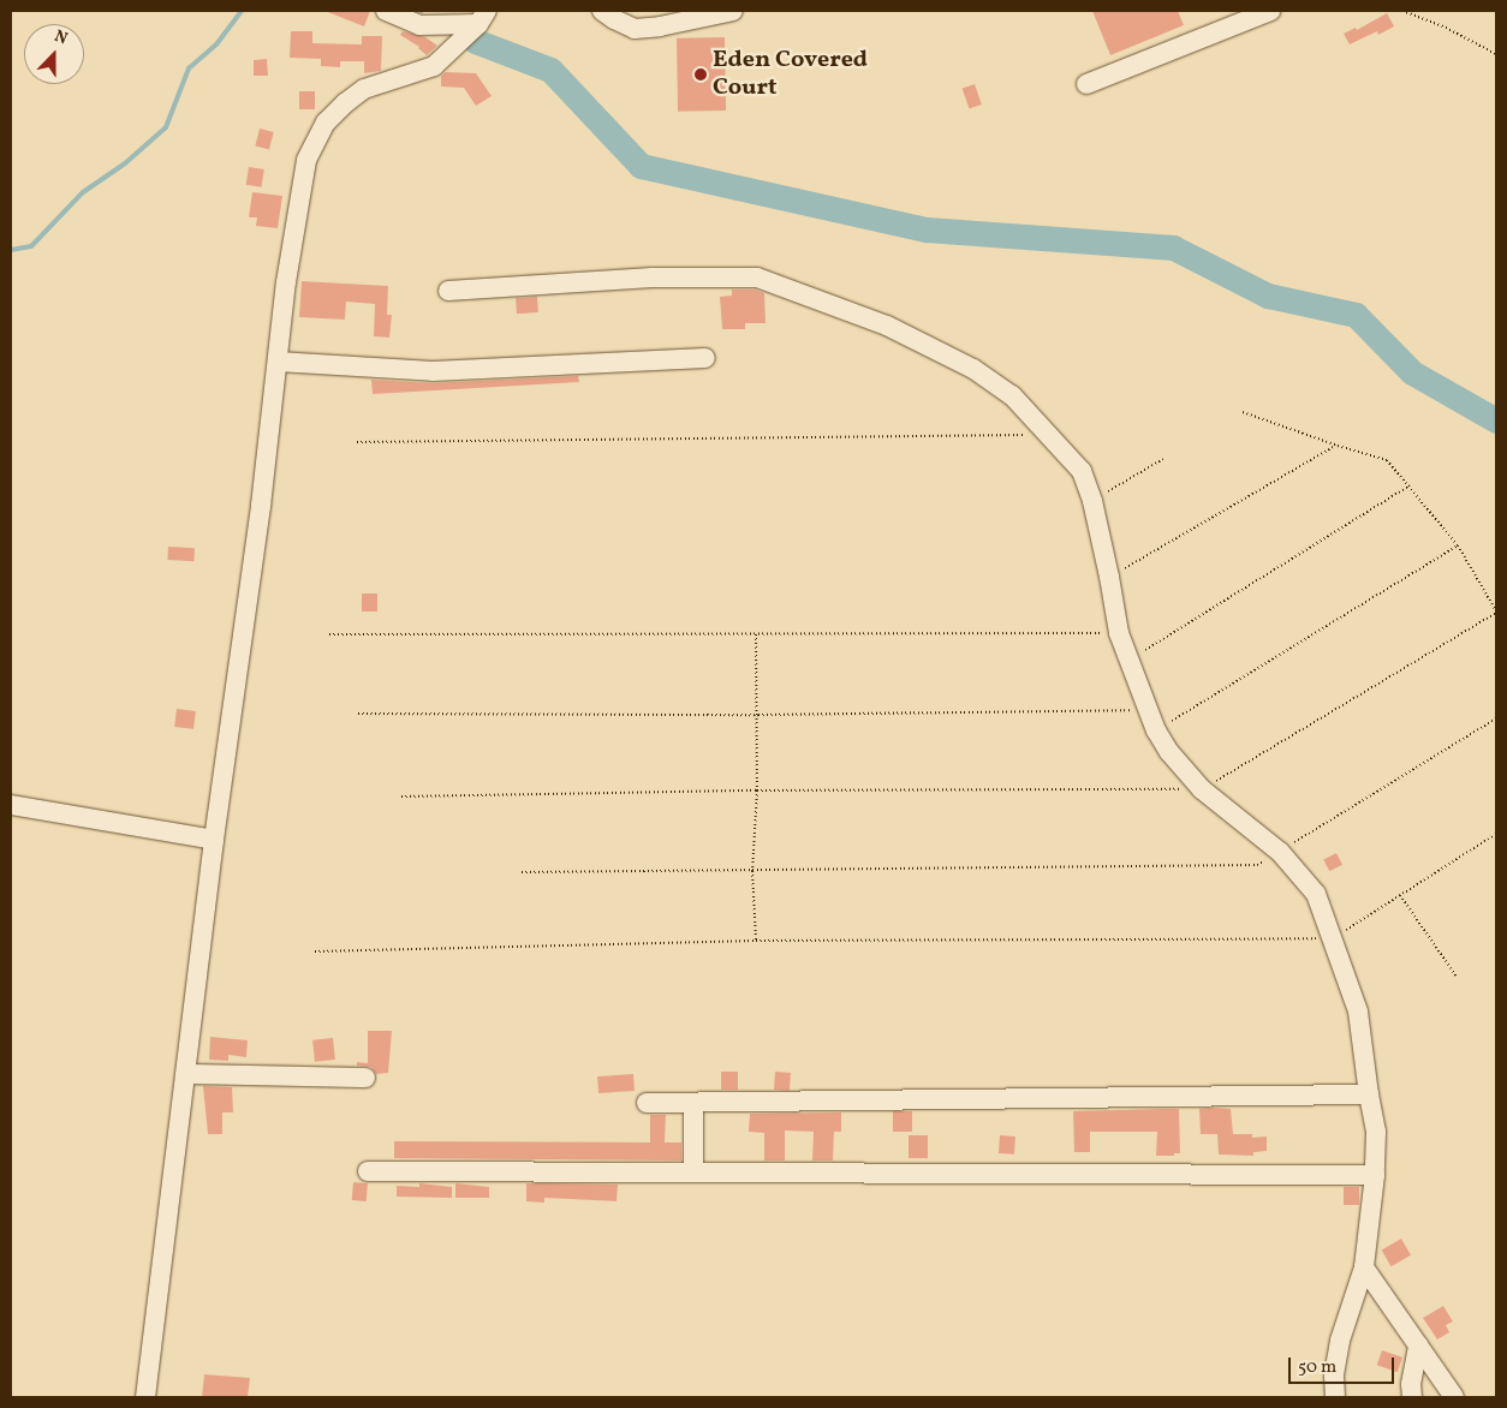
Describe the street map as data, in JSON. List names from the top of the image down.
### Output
{
  "places": ["Eden Covered Court"],
  "scale_bar": "50 m",
  "north": "top"
}
